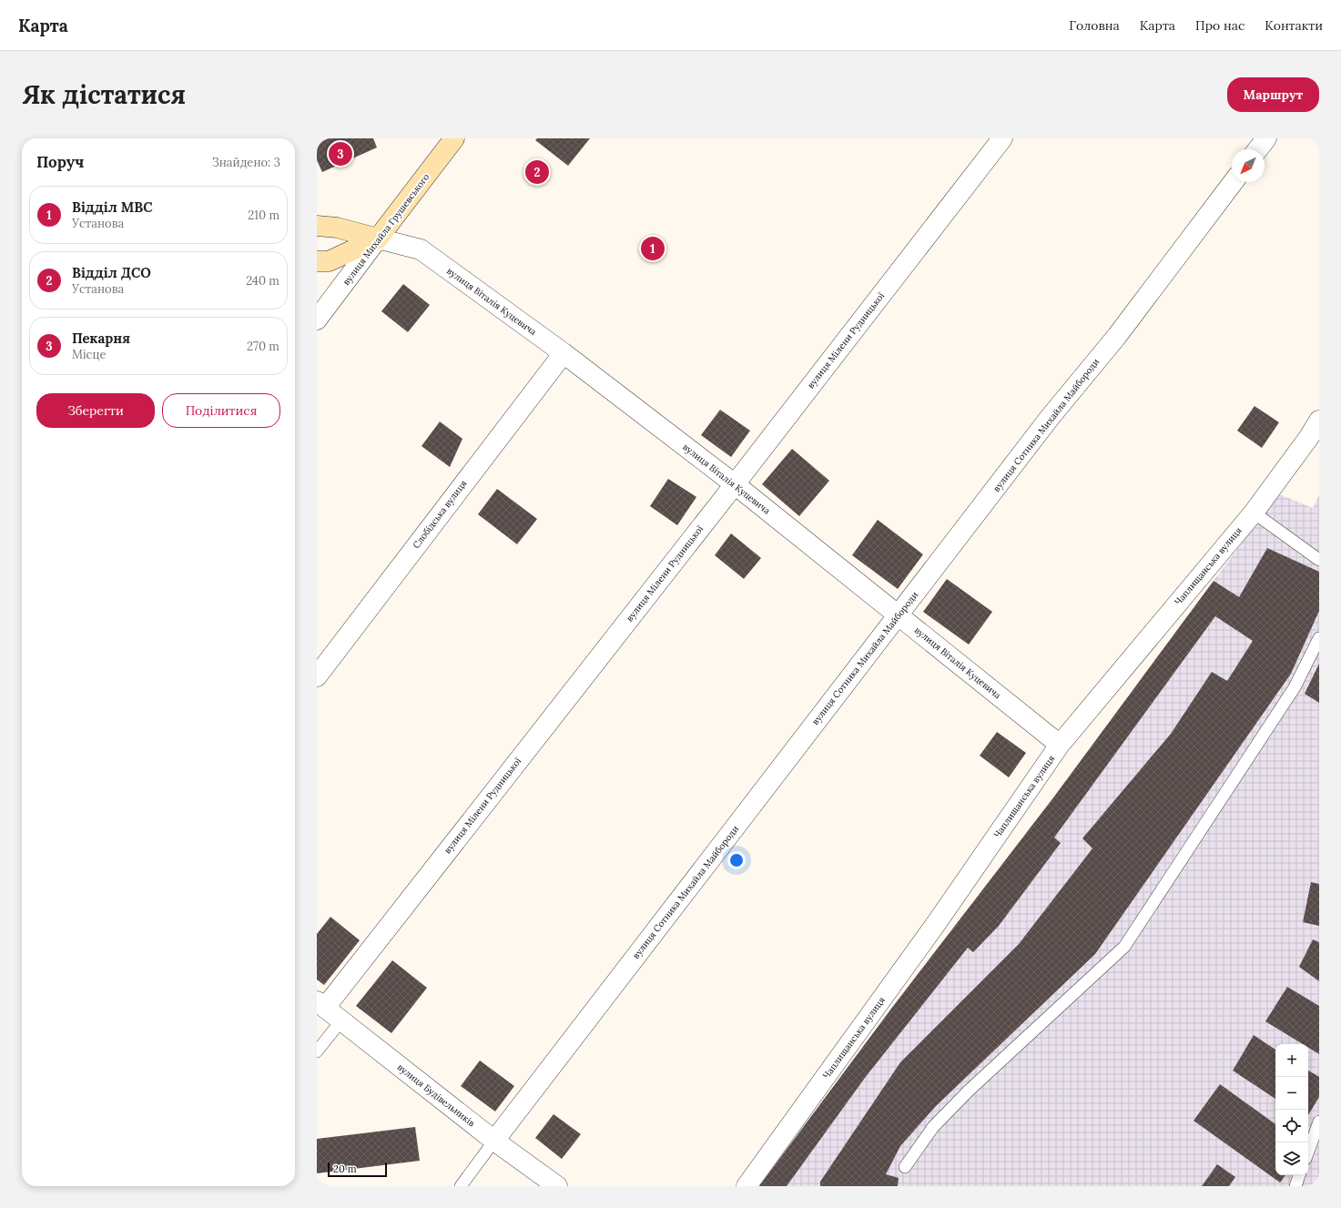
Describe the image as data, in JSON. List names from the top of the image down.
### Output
{
  "streets": {
    "main road": ["вулиця Михайла Грушевського"],
    "street": [
      "вулиця Віталія Куцевича",
      "вулиця Мілени Рудницької",
      "вулиця Сотника Михайла Майбороди",
      "Слобідська вулиця",
      "Чаплищанська вулиця",
      "вулиця Будівельників"
    ]
  },
  "crossings": [
    ["вулиця Михайла Грушевського", "вулиця Віталія Куцевича"],
    ["вулиця Віталія Куцевича", "вулиця Мілени Рудницької"],
    ["вулиця Віталія Куцевича", "вулиця Сотника Михайла Майбороди"],
    ["вулиця Віталія Куцевича", "Слобідська вулиця"],
    ["вулиця Віталія Куцевича", "Чаплищанська вулиця"],
    ["вулиця Мілени Рудницької", "вулиця Будівельників"],
    ["вулиця Сотника Михайла Майбороди", "вулиця Будівельників"]
  ],
  "scale_bar": "20 m",
  "north": "bottom left",
  "page": {
    "header": "Карта",
    "nav": [
      "Головна",
      "Карта",
      "Про нас",
      "Контакти"
    ],
    "buttons": [
      "Маршрут",
      ["Зберегти", "Поділитися"]
    ],
    "title": "Як дістатися",
    "heading": ["Поруч", "Знайдено: 3"],
    "pins": ["3", "2", "1"],
    "list": [
      {
        "mark": "1",
        "name": "Відділ МВС",
        "note": "Установа",
        "value": "210 m"
      },
      {
        "mark": "2",
        "name": "Відділ ДСО",
        "note": "Установа",
        "value": "240 m"
      },
      {
        "mark": "3",
        "name": "Пекарня",
        "note": "Місце",
        "value": "270 m"
      }
    ],
    "map_buttons": ["+", "−"],
    "scale": "20 m"
  }
}
